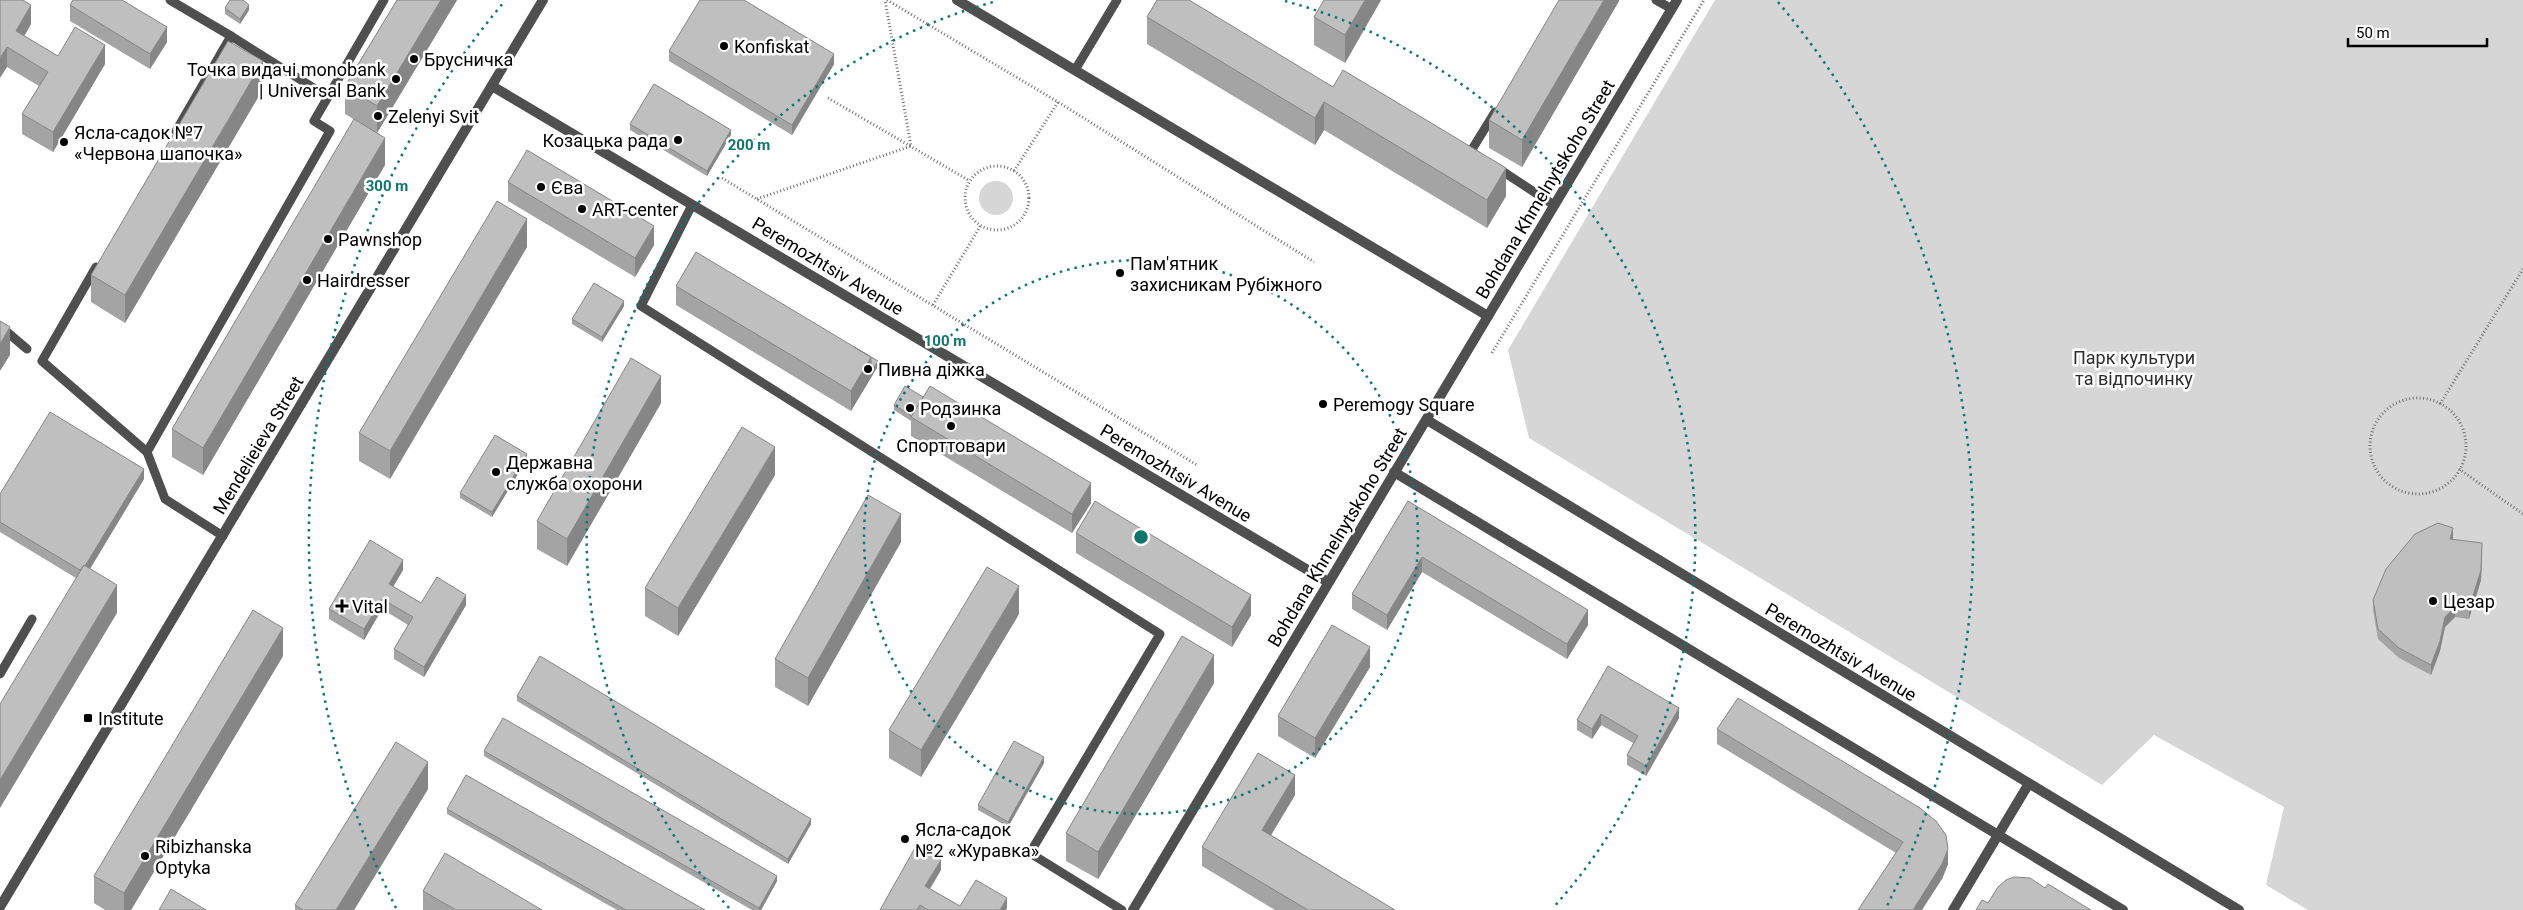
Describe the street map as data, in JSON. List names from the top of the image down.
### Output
{
  "streets": {
    "street": ["Bohdana Khmelnytskoho Street", "Peremozhtsiv Avenue", "Mendelieieva Street"]
  },
  "crossings": [
    ["Bohdana Khmelnytskoho Street", "Peremozhtsiv Avenue"],
    ["Peremozhtsiv Avenue", "Mendelieieva Street"]
  ],
  "parks": ["Парк культури та відпочинку"],
  "places": {
    "other": [
      "Konfiskat",
      "Брусничка",
      "Точка видачі monobank | Universal Bank",
      "Zelenyi Svit",
      "Козацька рада",
      "Ясла-садок №7 «Червона шапочка»",
      "Єва",
      "ART-center",
      "Pawnshop",
      "Пам'ятник захисникам Рубіжного",
      "Hairdresser",
      "Пивна діжка",
      "Peremogy Square",
      "Родзинка",
      "Спорттовари",
      "Державна служба охорони",
      "Цезар",
      "Ясла-садок №2 «Журавка»",
      "Ribizhanska Optyka"
    ],
    "health": ["Vital"],
    "transit": ["Institute"]
  },
  "scale_bar": "50 m",
  "rings": ["200 m", "300 m", "100 m"]
}
